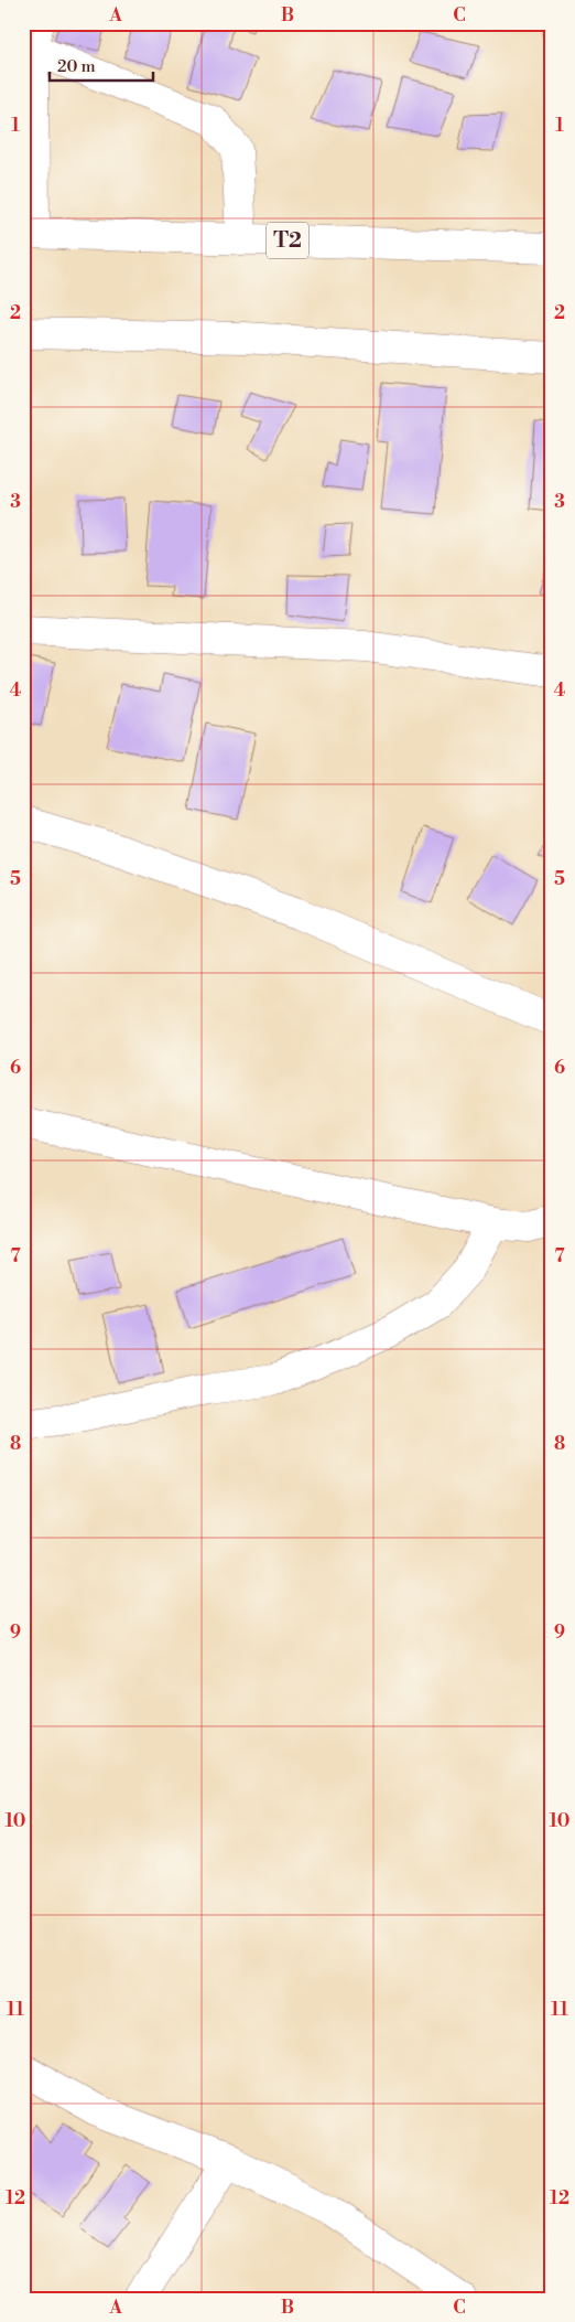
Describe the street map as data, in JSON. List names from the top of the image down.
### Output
{
  "streets": {
    "main road": ["T2"]
  },
  "scale_bar": "20 m",
  "grid": {
    "columns": ["A", "B", "C"],
    "rows": [
      "1",
      "2",
      "3",
      "4",
      "5",
      "6",
      "7",
      "8",
      "9",
      "10",
      "11",
      "12"
    ]
  }
}
